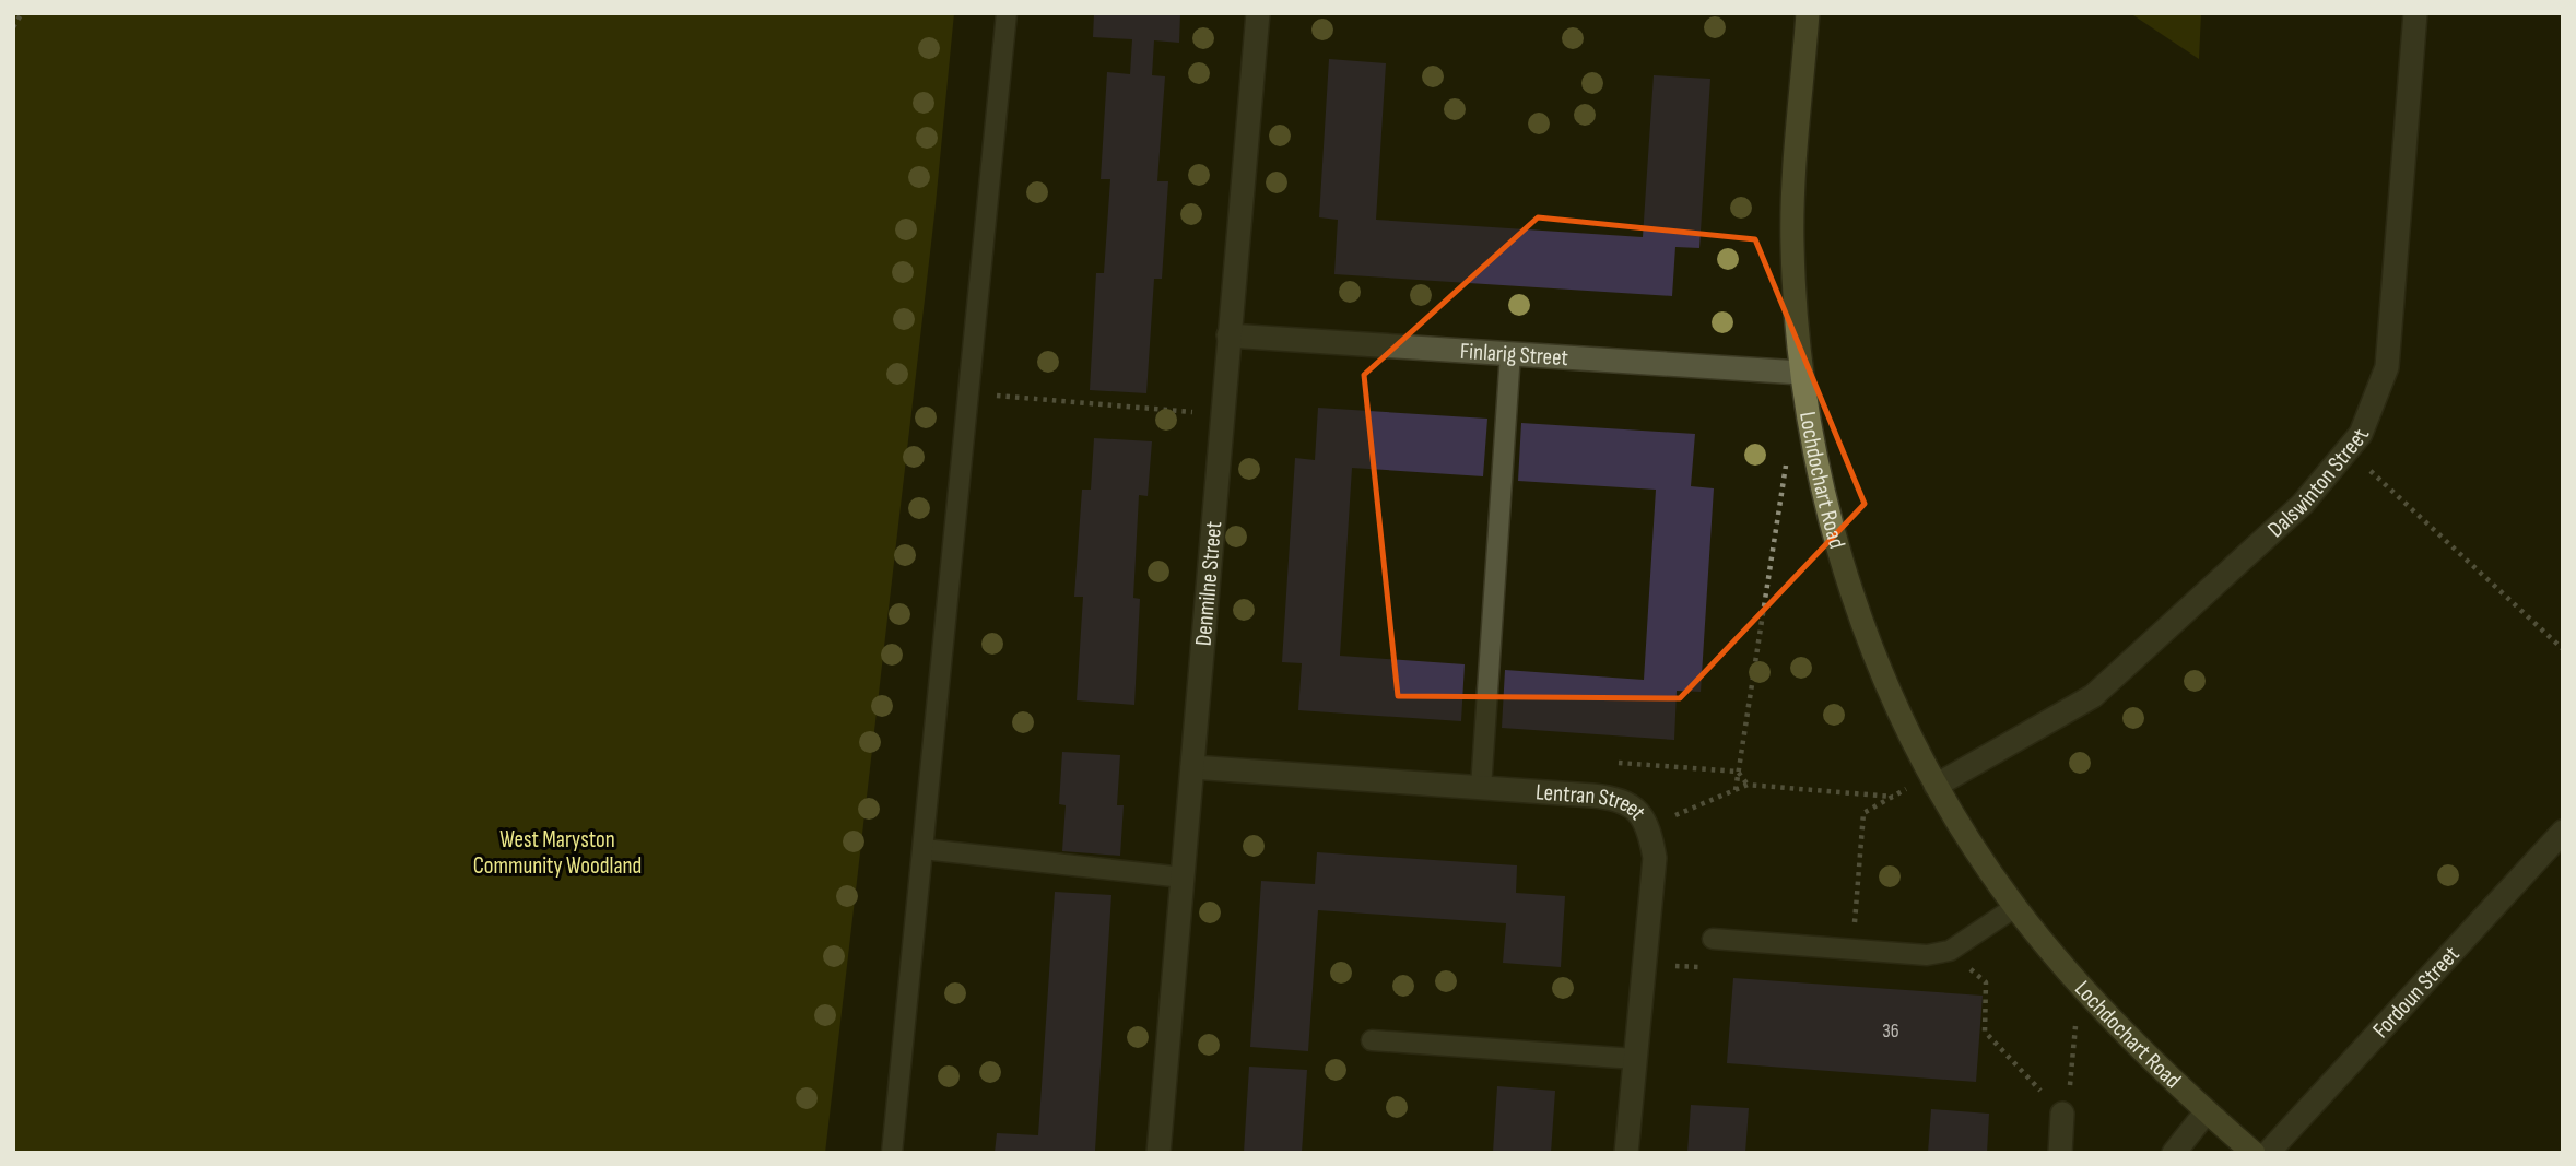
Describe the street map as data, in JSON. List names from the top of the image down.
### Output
{
  "streets": {
    "street": [
      "Finlarig Street",
      "Dalswinton Street",
      "Lochdochart Road",
      "Denmilne Street",
      "Lentran Street",
      "Fordoun Street"
    ]
  },
  "crossings": [
    ["Finlarig Street", "Lochdochart Road"],
    ["Finlarig Street", "Denmilne Street"],
    ["Dalswinton Street", "Lochdochart Road"],
    ["Denmilne Street", "Lentran Street"]
  ],
  "parks": ["West Maryston Community Woodland"],
  "house_numbers": ["36"]
}
